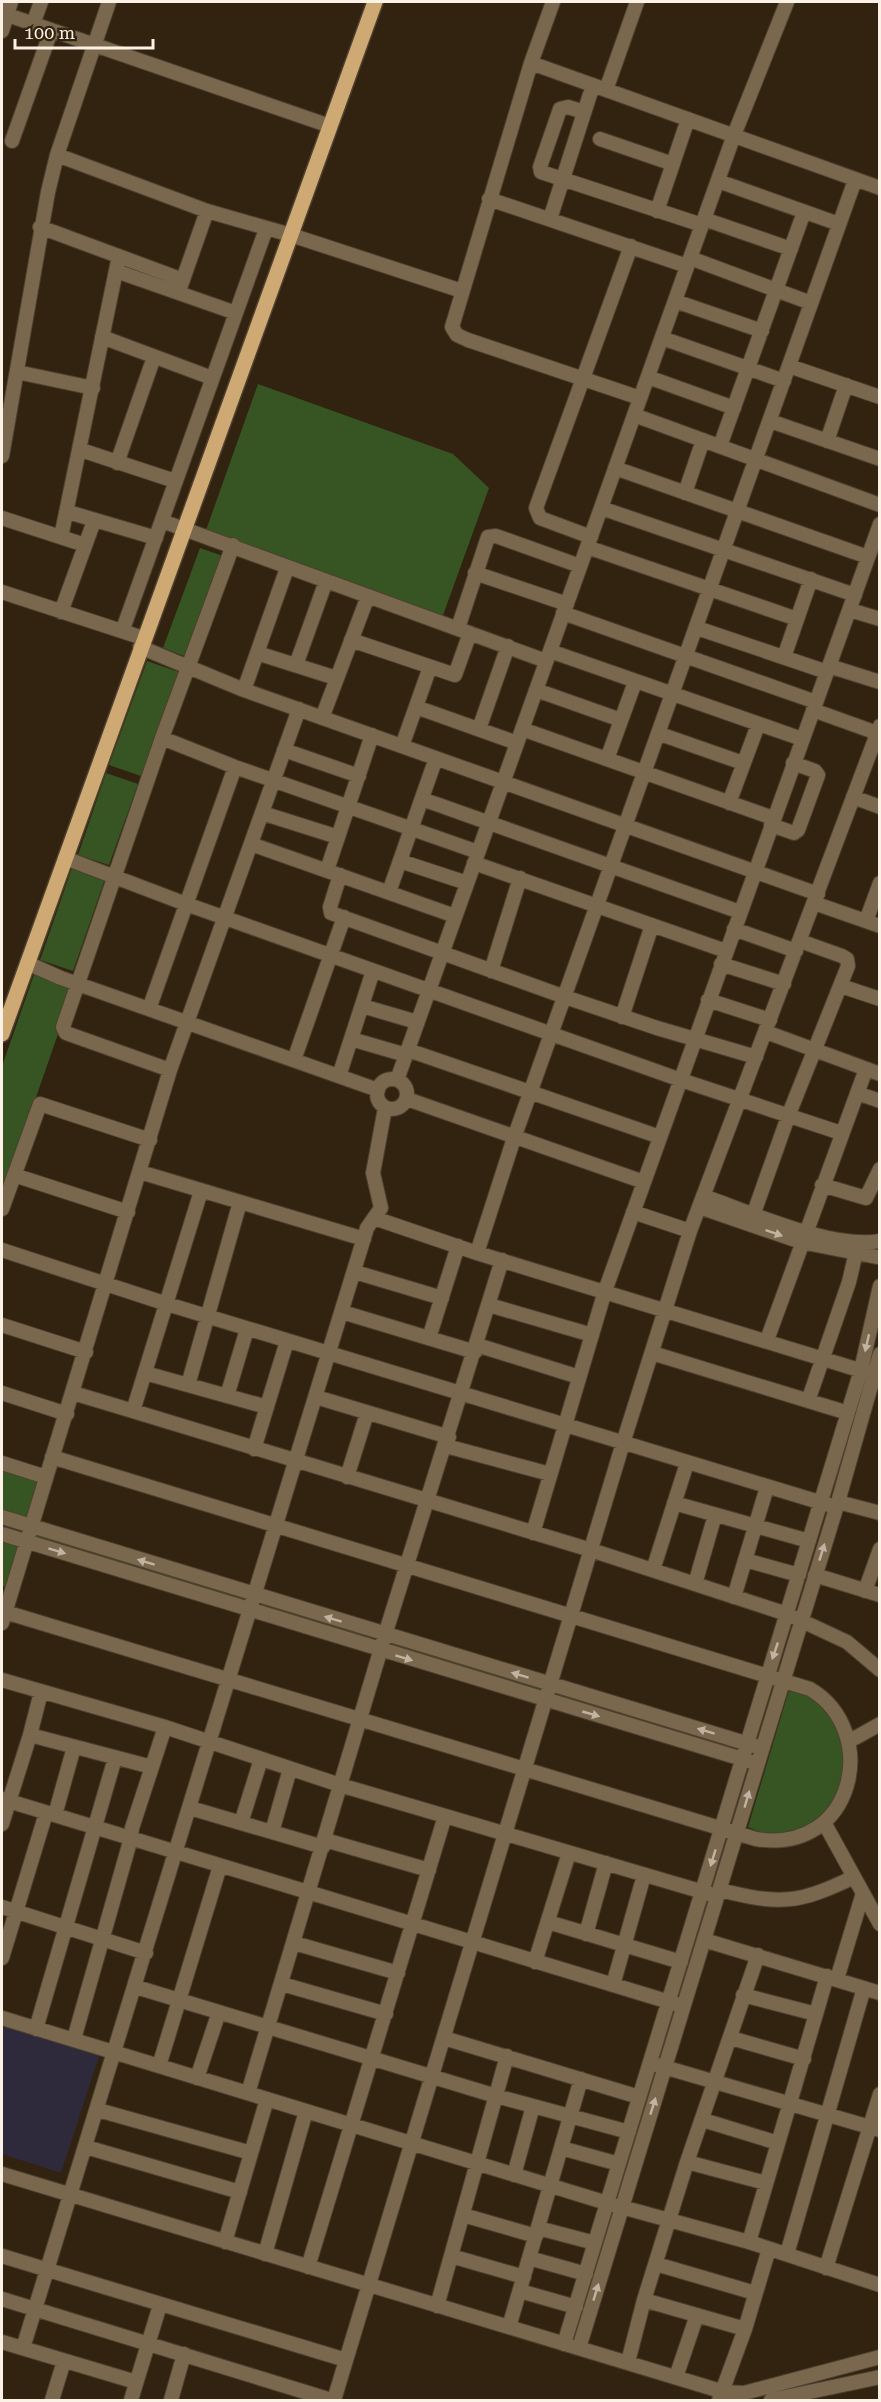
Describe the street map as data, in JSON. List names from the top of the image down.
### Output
{
  "scale_bar": "100 m"
}
